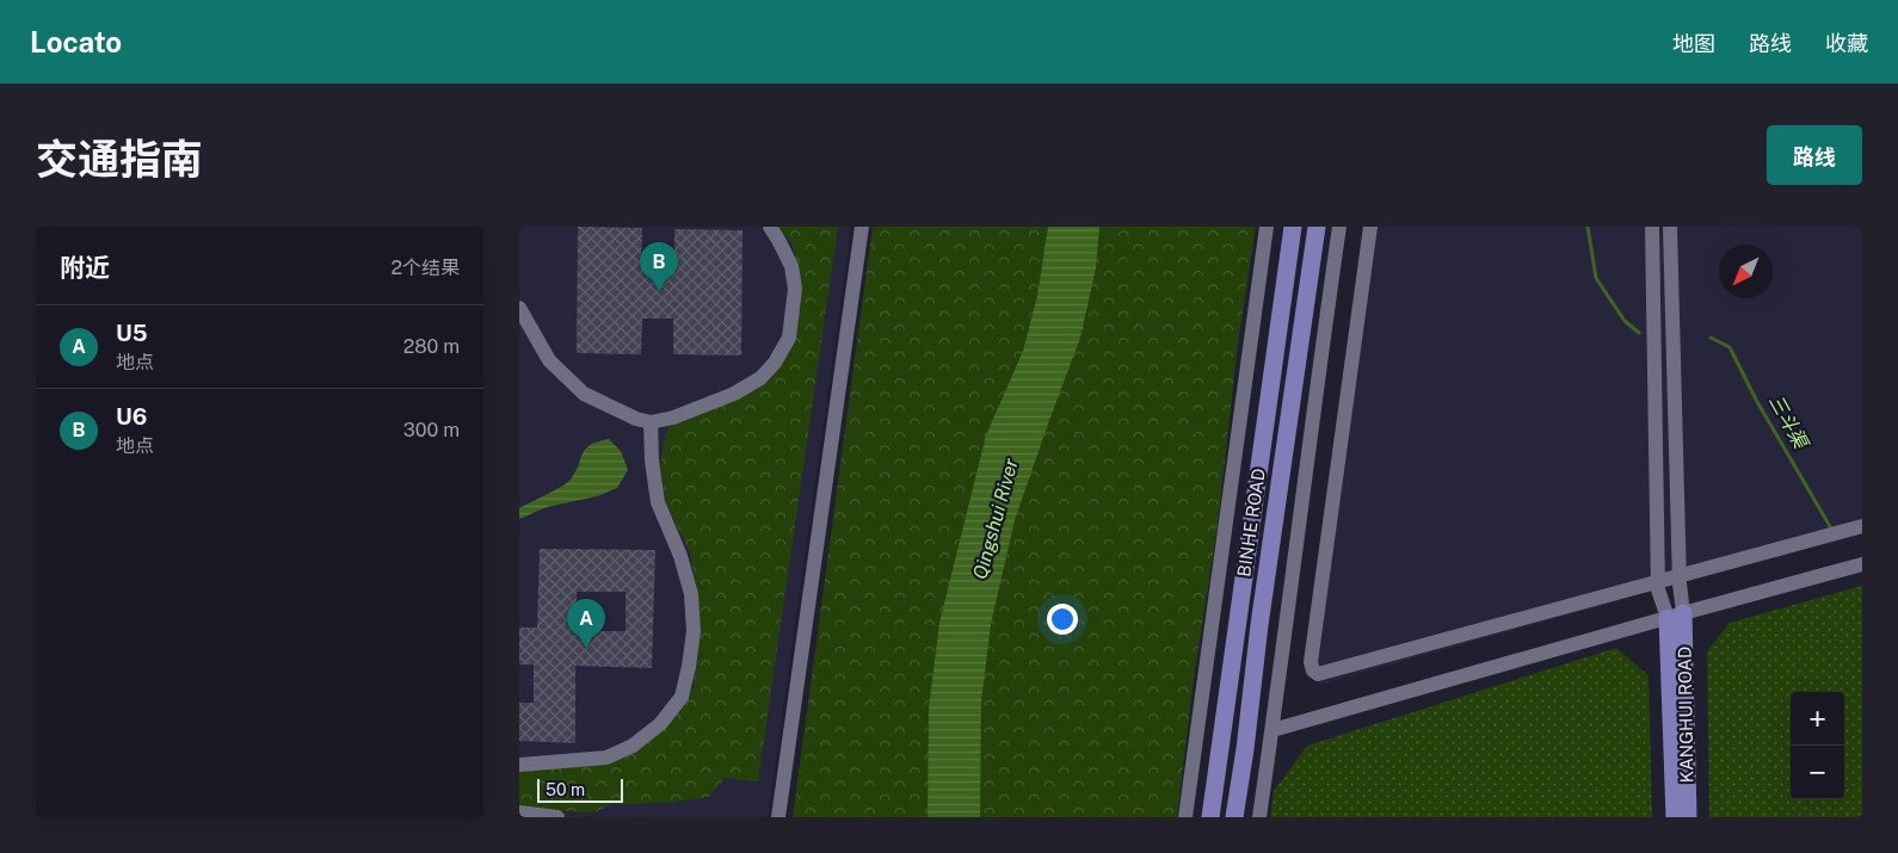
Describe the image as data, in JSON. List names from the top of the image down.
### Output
{
  "streets": {
    "main road": ["BINHE ROAD", "KANGHUI ROAD"]
  },
  "water": ["三斗渠", "Qingshui River"],
  "scale_bar": "50 m",
  "north": "bottom left",
  "page": {
    "header": "Locato",
    "nav": ["地图", "路线", "收藏"],
    "title": "交通指南",
    "buttons": "路线",
    "heading": ["附近", "2个结果"],
    "pins": ["B", "A"],
    "list": [
      {
        "mark": "A",
        "name": "U5",
        "note": "地点",
        "value": "280 m"
      },
      {
        "mark": "B",
        "name": "U6",
        "note": "地点",
        "value": "300 m"
      }
    ],
    "map_buttons": ["+", "−"],
    "scale": "50 m"
  }
}
